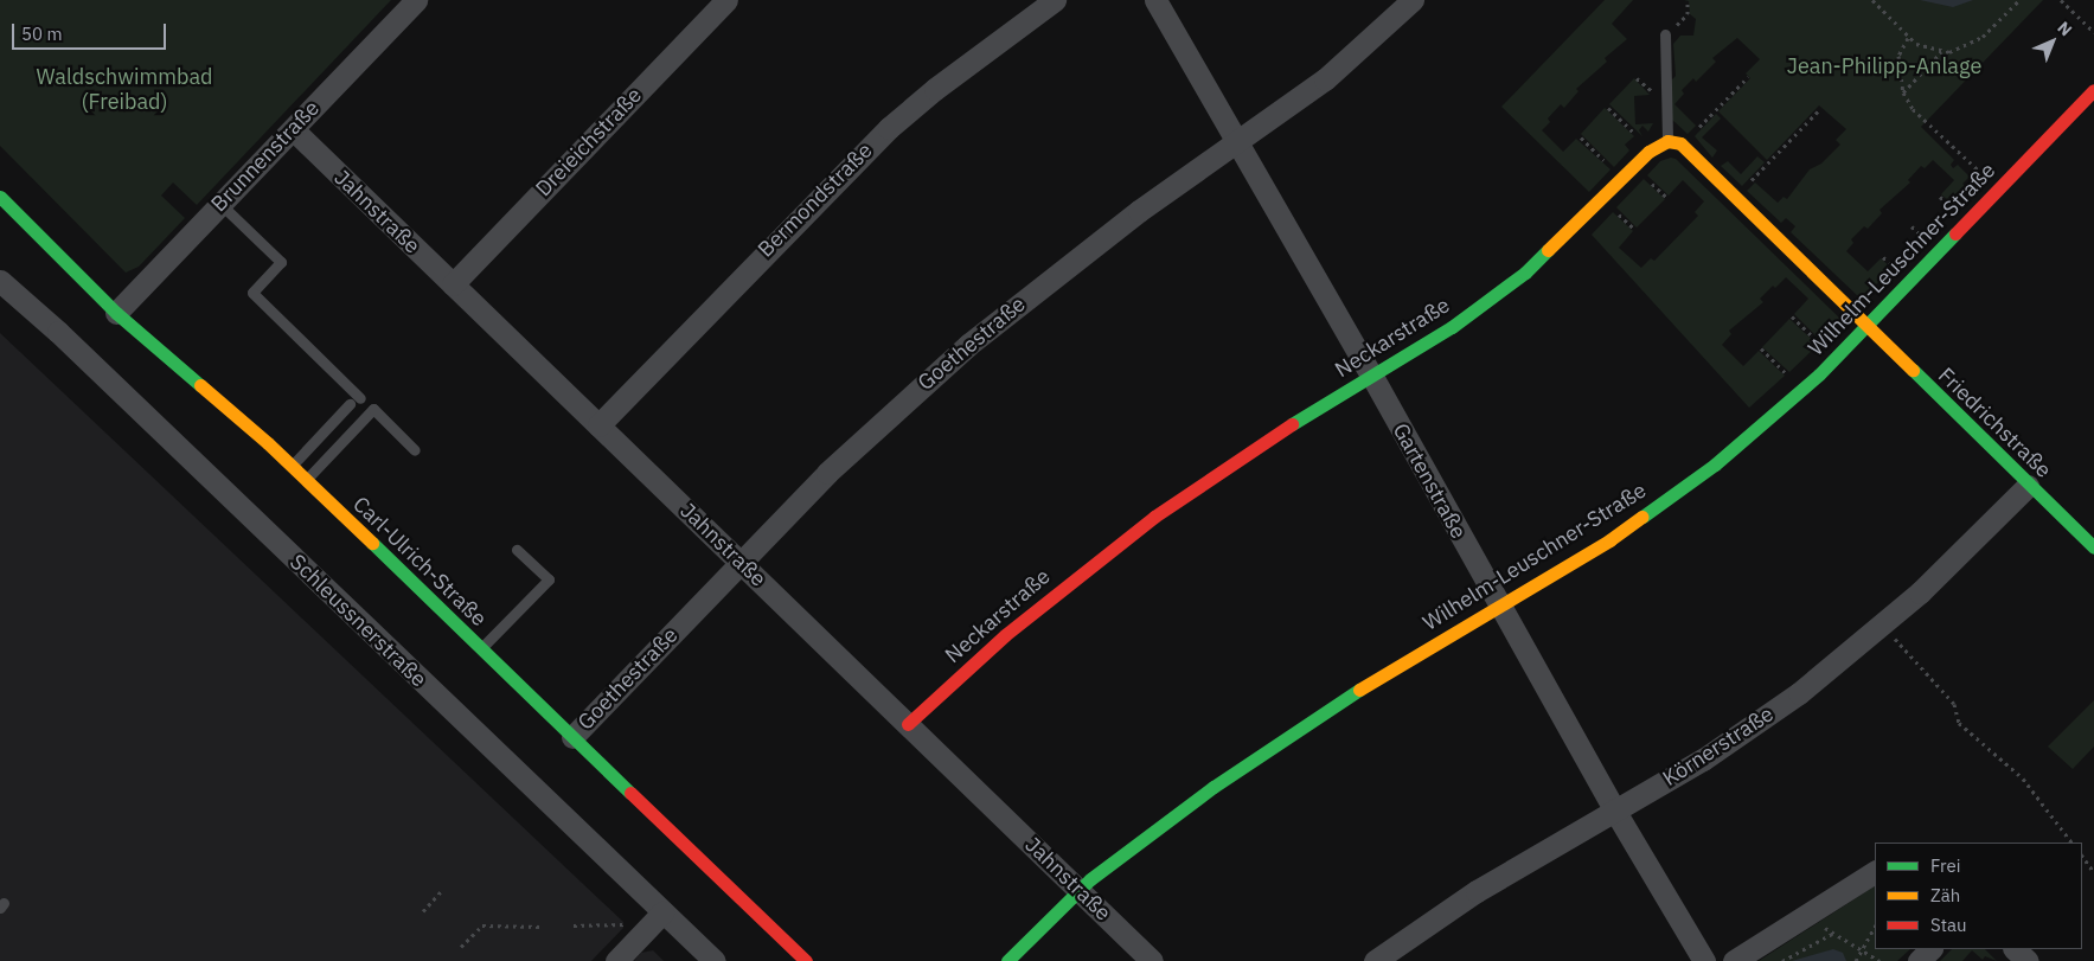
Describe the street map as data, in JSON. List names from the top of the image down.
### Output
{
  "streets": {
    "street": [
      "Dreieichstraße",
      "Brunnenstraße",
      "Bermondstraße",
      "Jahnstraße",
      "Wilhelm-Leuschner-Straße",
      "Neckarstraße",
      "Goethestraße",
      "Friedrichstraße",
      "Gartenstraße",
      "Carl-Ulrich-Straße",
      "Schleussnerstraße",
      "Körnerstraße"
    ]
  },
  "crossings": [
    ["Dreieichstraße", "Jahnstraße"],
    ["Brunnenstraße", "Jahnstraße"],
    ["Brunnenstraße", "Carl-Ulrich-Straße"],
    ["Bermondstraße", "Jahnstraße"],
    ["Jahnstraße", "Wilhelm-Leuschner-Straße"],
    ["Jahnstraße", "Neckarstraße"],
    ["Jahnstraße", "Goethestraße"],
    ["Wilhelm-Leuschner-Straße", "Friedrichstraße"],
    ["Wilhelm-Leuschner-Straße", "Gartenstraße"],
    ["Neckarstraße", "Gartenstraße"],
    ["Goethestraße", "Gartenstraße"],
    ["Goethestraße", "Carl-Ulrich-Straße"],
    ["Friedrichstraße", "Körnerstraße"],
    ["Gartenstraße", "Körnerstraße"]
  ],
  "parks": ["Jean-Philipp-Anlage", "Waldschwimmbad (Freibad)"],
  "legend": ["Frei", "Zäh", "Stau"],
  "scale_bar": "50 m",
  "north": "top right"
}
